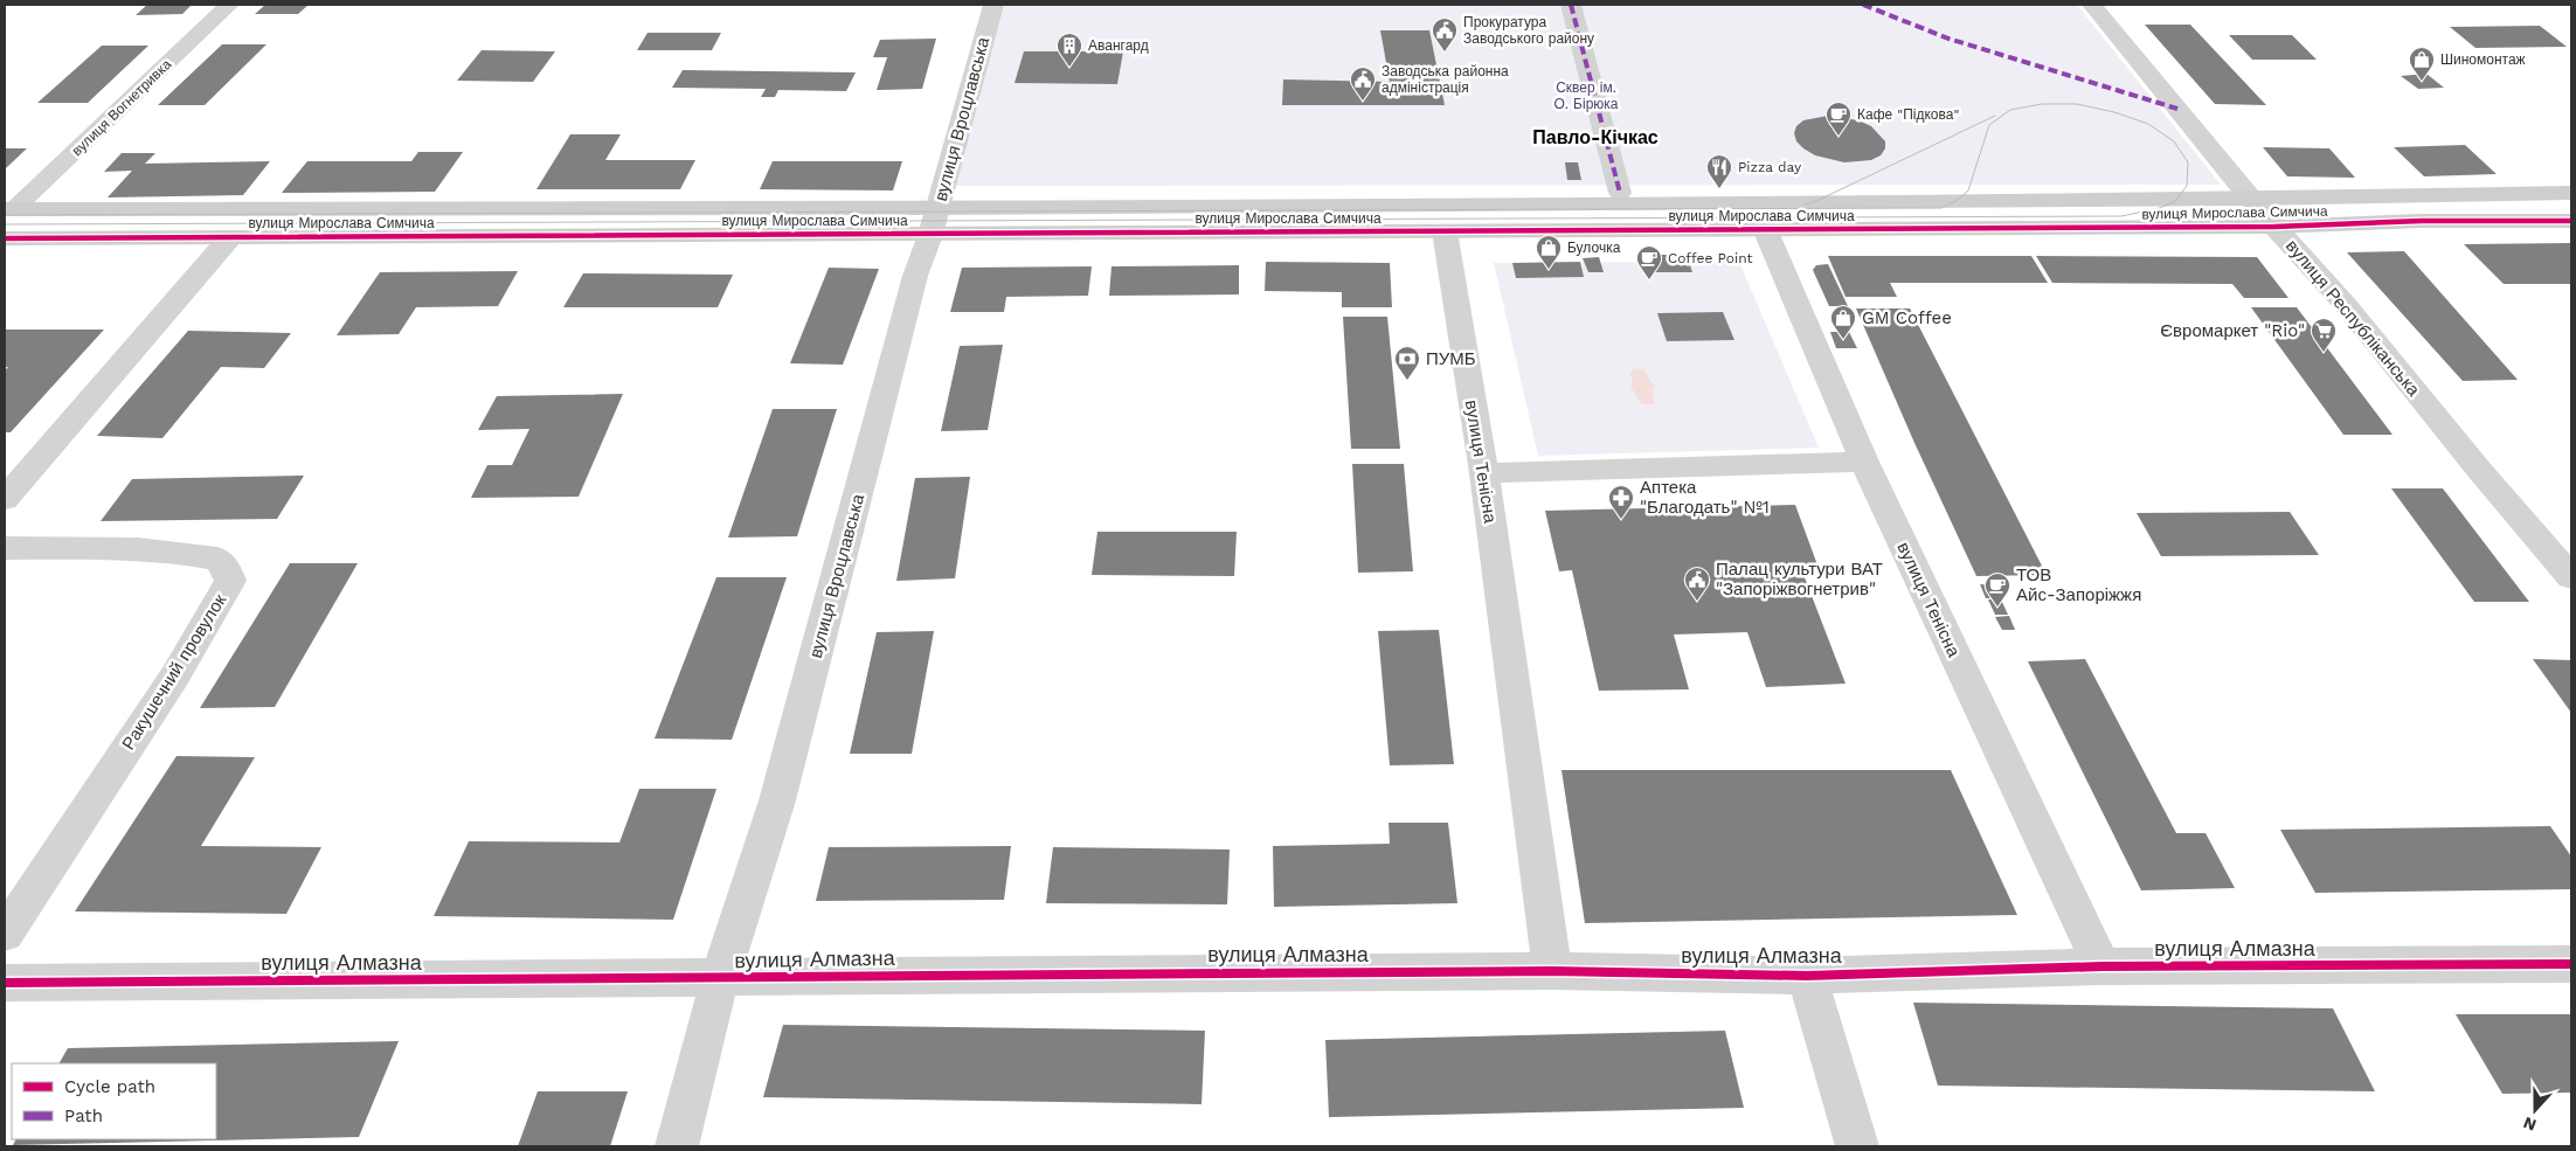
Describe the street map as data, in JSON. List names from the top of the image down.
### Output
{
  "streets": {
    "street": [
      "вулиця Вогнетривка",
      "вулиця Вроцлавська",
      "вулиця Мирослава Симчича",
      "вулиця Республіканська",
      "вулиця Тенісна",
      "Ракушечний провулок",
      "вулиця Алмазна"
    ]
  },
  "crossings": [
    ["вулиця Вогнетривка", "вулиця Мирослава Симчича"],
    ["вулиця Вроцлавська", "вулиця Мирослава Симчича"],
    ["вулиця Вроцлавська", "вулиця Алмазна"],
    ["вулиця Мирослава Симчича", "вулиця Республіканська"],
    ["вулиця Мирослава Симчича", "вулиця Тенісна"],
    ["вулиця Тенісна", "вулиця Алмазна"]
  ],
  "districts": ["Павло-Кічкас"],
  "parks": ["Сквер ім. О. Бірюка"],
  "places": {
    "public building": ["Прокуратура Заводського району", "Заводська районна адміністрація", "Палац культури ВАТ \"Запоріжвогнетрив\""],
    "building": ["Авангард"],
    "shop": ["Шиномонтаж", "Булочка", "GM Coffee"],
    "cafe": ["Кафе \"Підкова\"", "Coffee Point", "ТОВ Айс-Запоріжжя"],
    "restaurant": ["Pizza day"],
    "supermarket": ["Євромаркет \"Rio\""],
    "bank": ["ПУМБ"],
    "pharmacy": ["Аптека \"Благодать\" №1"]
  },
  "legend": ["Cycle path", "Path"],
  "north": "bottom"
}
